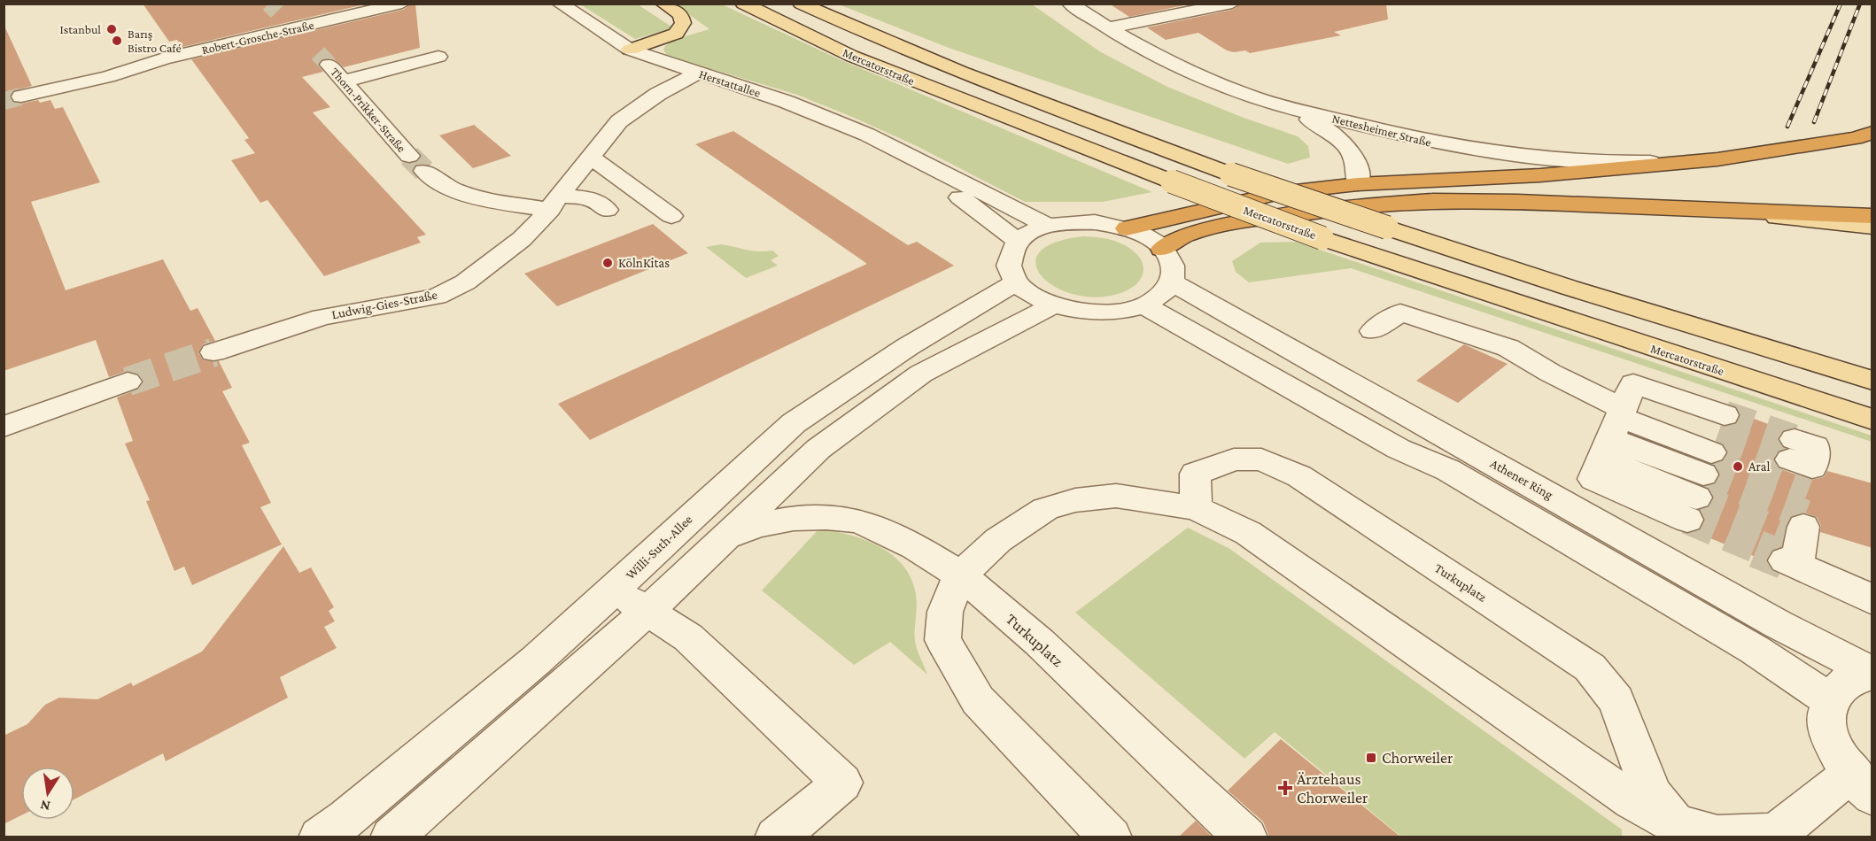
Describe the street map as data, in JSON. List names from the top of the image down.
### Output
{
  "streets": {
    "main road": ["Mercatorstraße"],
    "street": [
      "Robert-Grosche-Straße",
      "Herstattallee",
      "Thorn-Prikker-Straße",
      "Nettesheimer Straße",
      "Ludwig-Gies-Straße",
      "Athener Ring",
      "Willi-Suth-Allee",
      "Turkuplatz"
    ]
  },
  "crossings": [
    ["Herstattallee", "Ludwig-Gies-Straße"],
    ["Herstattallee", "Athener Ring"],
    ["Herstattallee", "Willi-Suth-Allee"],
    ["Thorn-Prikker-Straße", "Ludwig-Gies-Straße"],
    ["Athener Ring", "Willi-Suth-Allee"],
    ["Willi-Suth-Allee", "Turkuplatz"]
  ],
  "places": {
    "other": [
      "Istanbul",
      "Barış Bistro Café",
      "KölnKitas",
      "Aral"
    ],
    "transit": ["Chorweiler"],
    "health": ["Ärztehaus Chorweiler"]
  },
  "north": "bottom"
}
